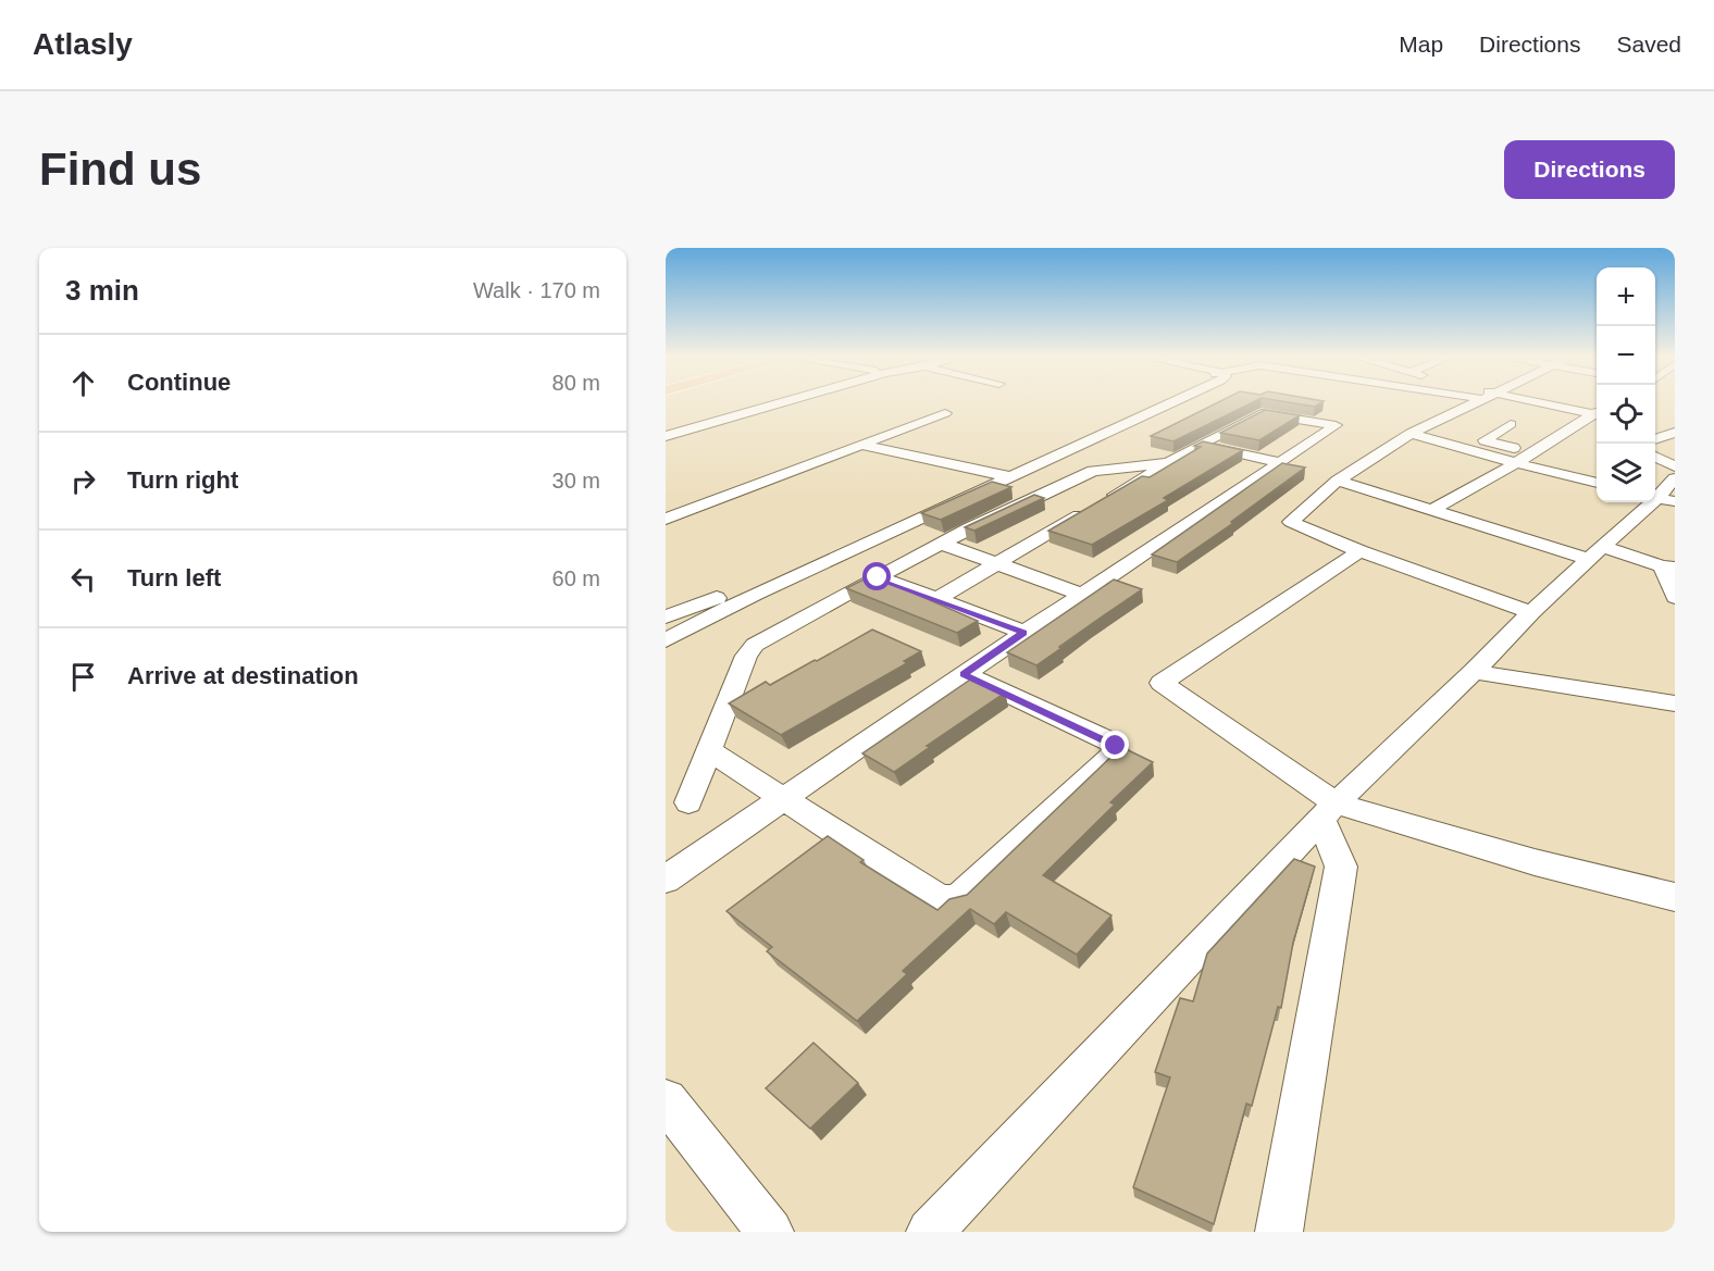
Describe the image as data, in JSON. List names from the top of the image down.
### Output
{
  "page": {
    "header": "Atlasly",
    "nav": ["Map", "Directions", "Saved"],
    "buttons": "Directions",
    "title": "Find us",
    "heading": ["3 min", "Walk · 170 m"],
    "map_buttons": ["+", "−"],
    "list": [
      ["Continue", "80 m"],
      ["Turn right", "30 m"],
      ["Turn left", "60 m"],
      "Arrive at destination"
    ]
  }
}
